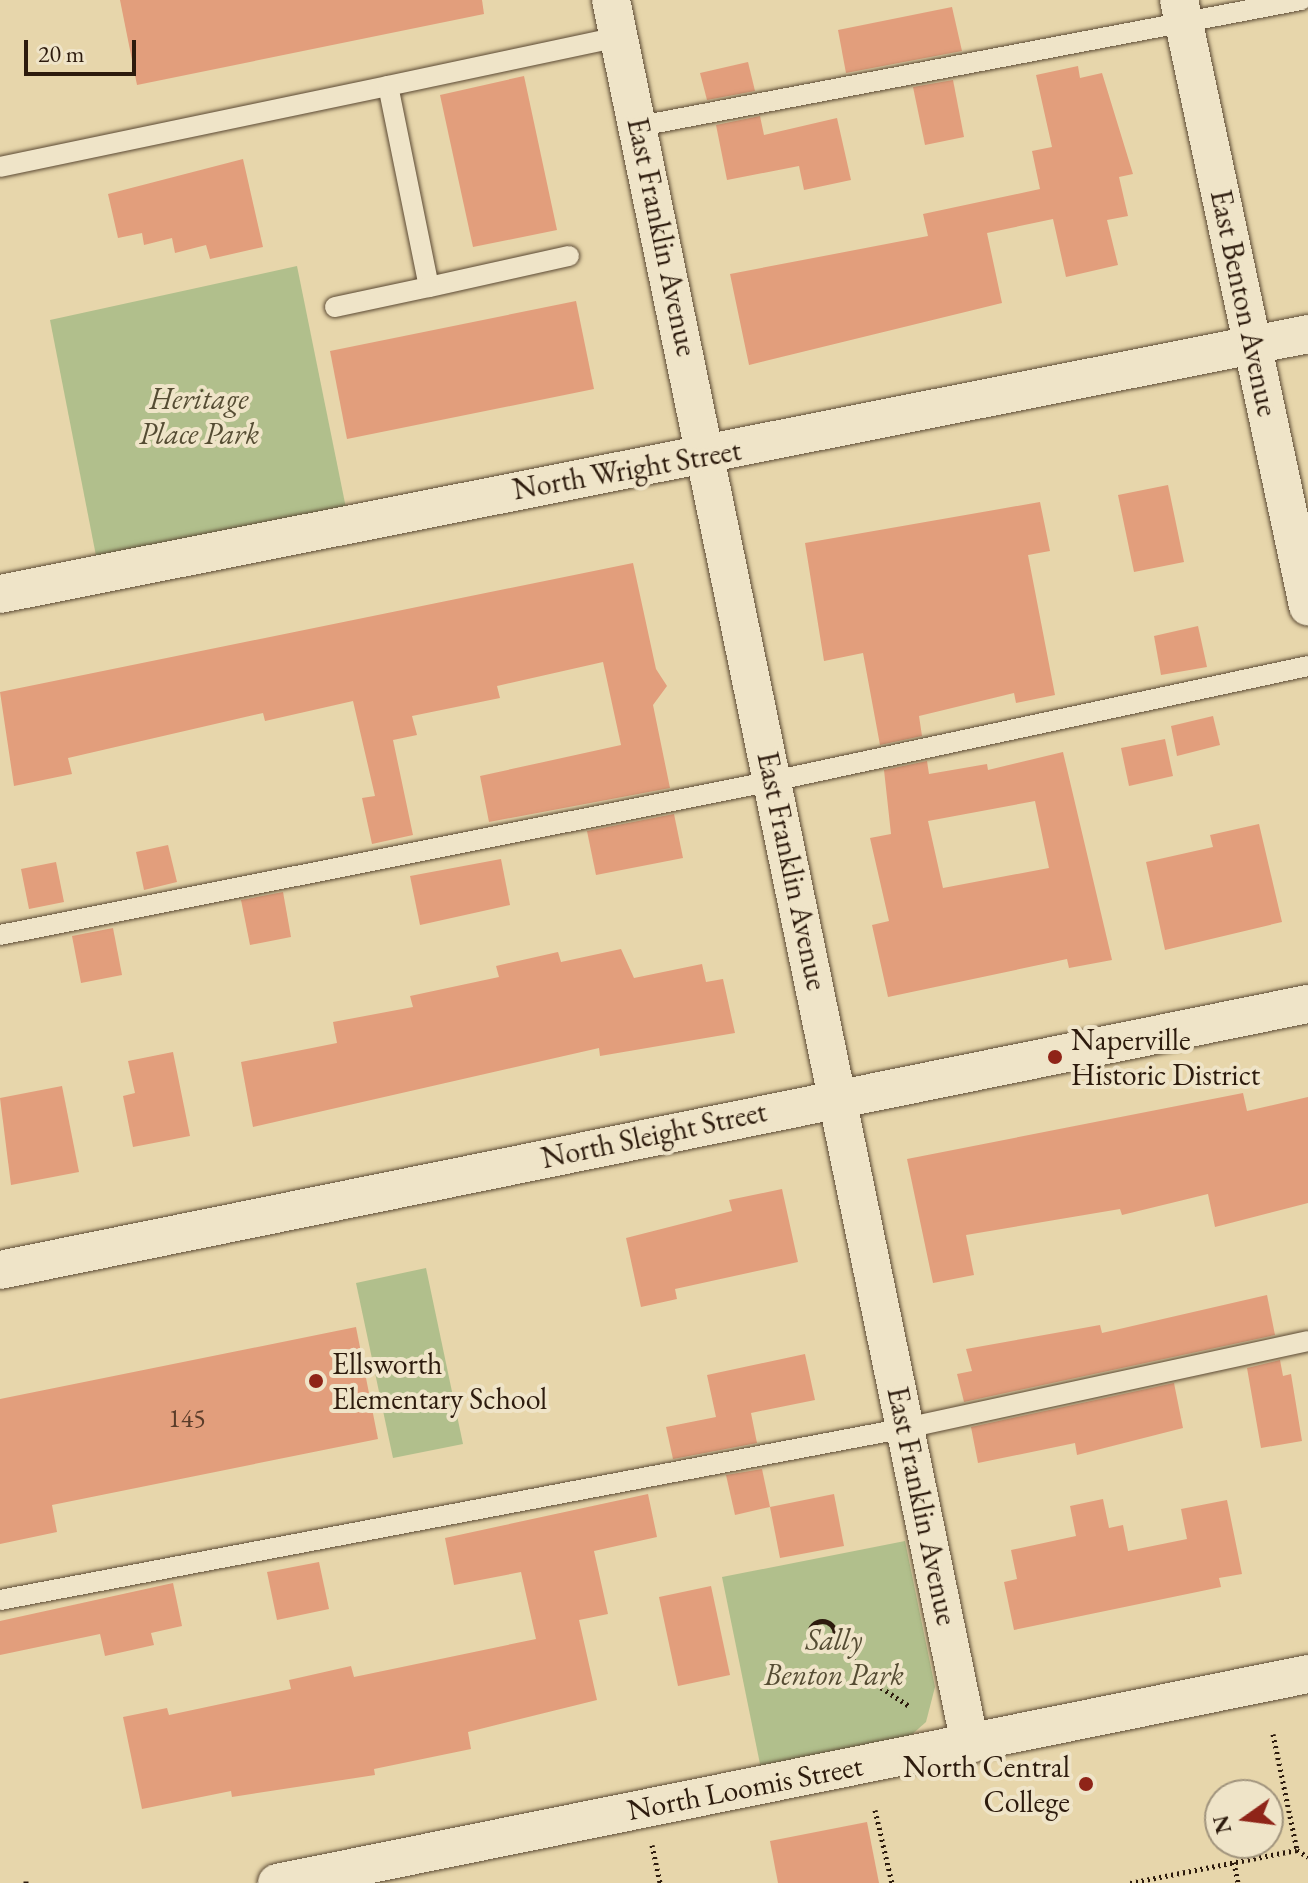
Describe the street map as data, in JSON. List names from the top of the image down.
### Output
{
  "streets": {
    "street": [
      "East Franklin Avenue",
      "East Benton Avenue",
      "North Wright Street",
      "North Sleight Street",
      "North Loomis Street"
    ]
  },
  "crossings": [
    ["East Franklin Avenue", "North Wright Street"],
    ["East Franklin Avenue", "North Sleight Street"],
    ["East Franklin Avenue", "North Loomis Street"],
    ["East Benton Avenue", "North Wright Street"]
  ],
  "parks": ["Heritage Place Park", "Sally Benton Park"],
  "places": ["Naperville Historic District", "Ellsworth Elementary School", "North Central College"],
  "house_numbers": ["145"],
  "scale_bar": "20 m",
  "north": "left"
}
